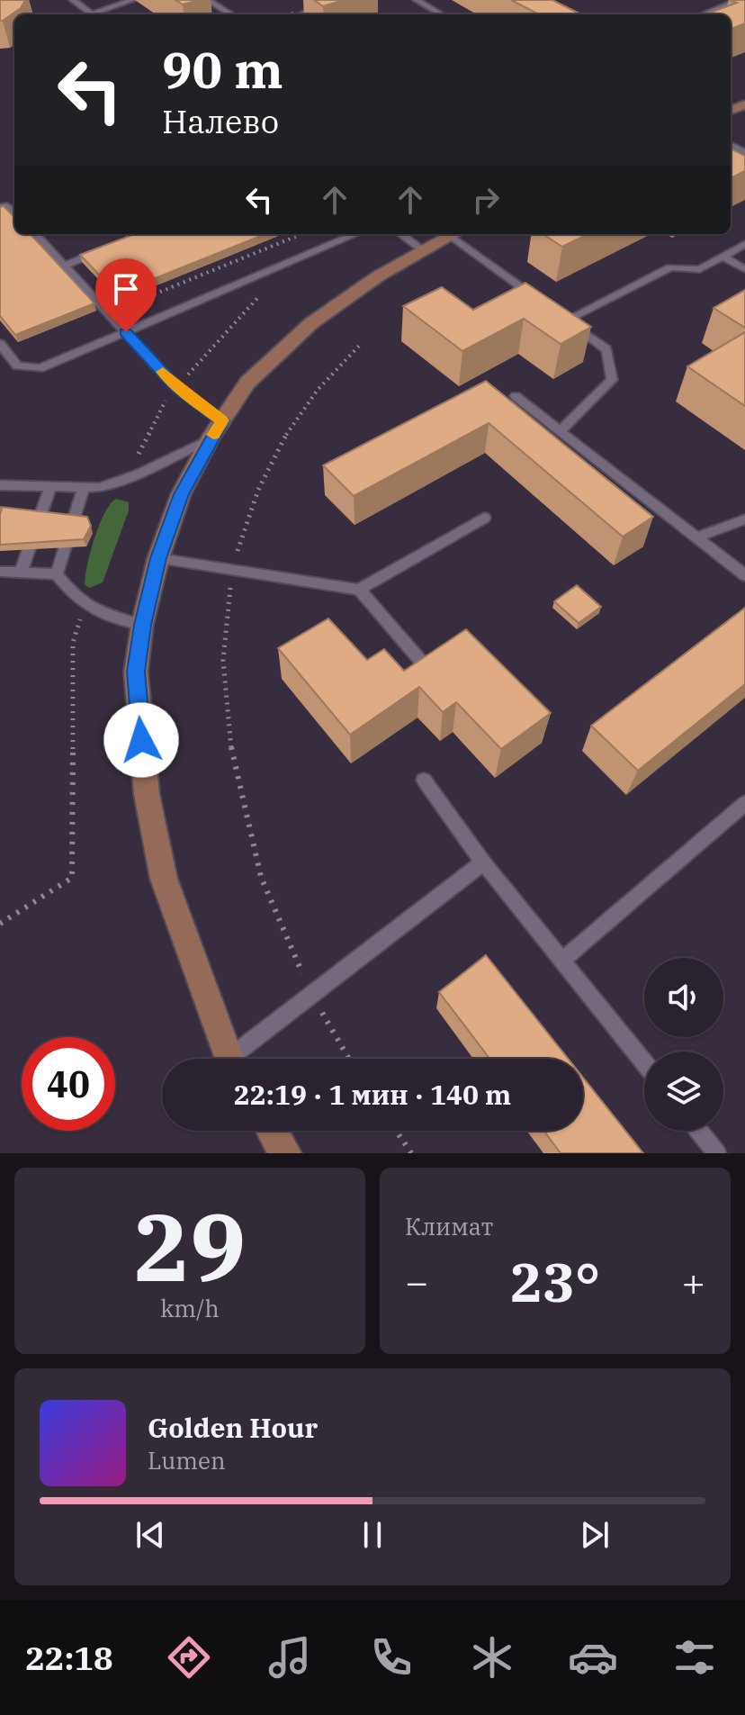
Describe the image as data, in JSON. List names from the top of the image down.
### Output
{
  "page": {
    "turn": ["90 m", "Налево"],
    "limit": "40",
    "trip": "22:19 · 1 мин · 140 m",
    "tile": [
      ["29", "km/h"],
      "Климат"
    ],
    "heat": ["−", "23°", "+"],
    "song": ["Golden Hour", "Lumen"],
    "tabs": "22:18"
  }
}
